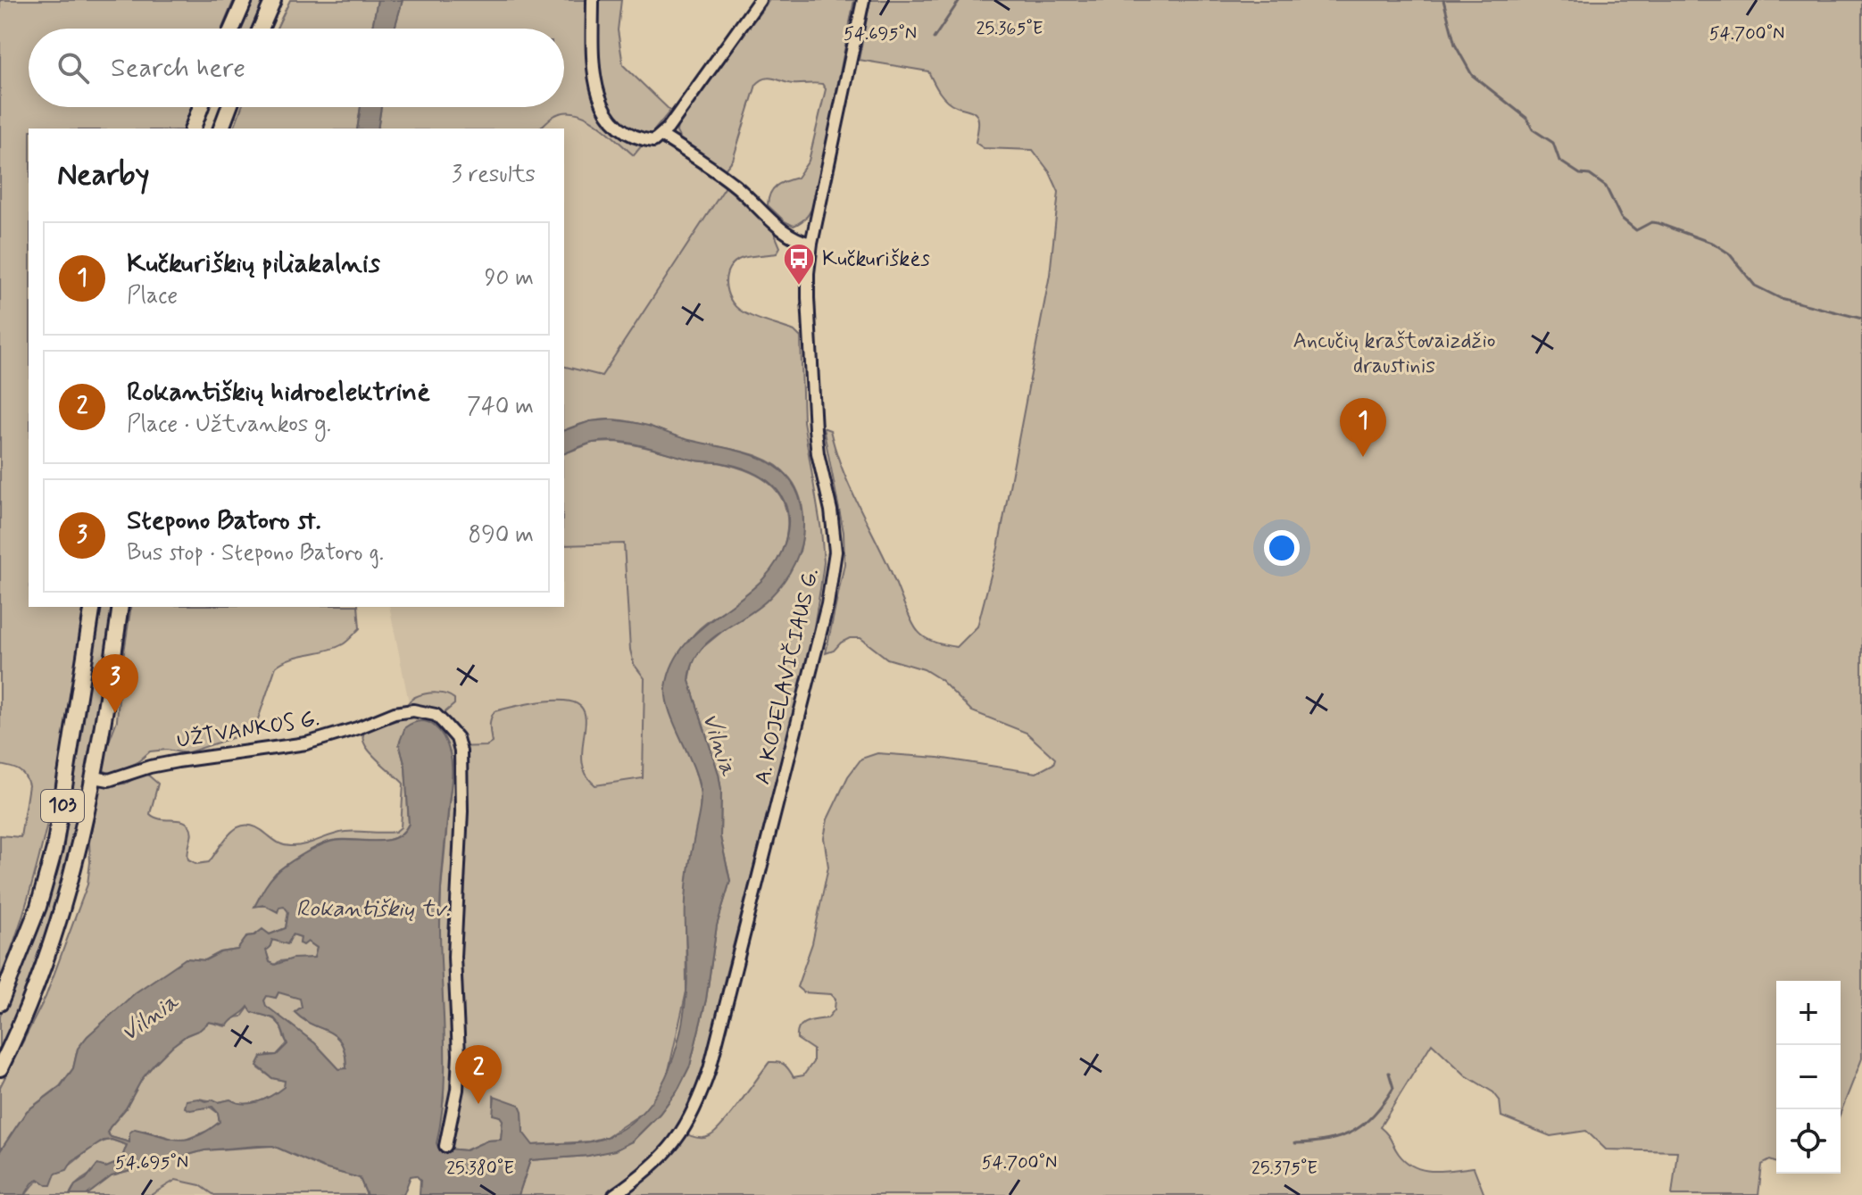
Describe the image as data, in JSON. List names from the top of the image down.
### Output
{
  "streets": {
    "main road": ["103"],
    "street": ["A. KOJELAVIČIAUS G.", "UŽTVANKOS G."]
  },
  "crossings": [
    ["UŽTVANKOS G.", "103"]
  ],
  "water": ["Vilnia", "Rokantiškių tv."],
  "parks": ["Ancučių kraštovaizdžio draustinis"],
  "places": {
    "bus stop": ["Kučkuriškės"]
  },
  "page": {
    "search": "Search here",
    "heading": ["Nearby", "3 results"],
    "list": [
      {
        "mark": "1",
        "name": "Kučkuriškių piliakalnis",
        "note": "Place",
        "value": "90 m"
      },
      {
        "mark": "2",
        "name": "Rokantiškių hidroelektrinė",
        "note": "Place · Užtvankos g.",
        "value": "740 m"
      },
      {
        "mark": "3",
        "name": "Stepono Batoro st.",
        "note": "Bus stop · Stepono Batoro g.",
        "value": "890 m"
      }
    ],
    "pins": ["1", "3", "2"],
    "map_buttons": ["+", "−"]
  },
  "coordinates": [
    "25.365°E",
    "54.695°N",
    "54.700°N",
    "25.380°E",
    "25.375°E"
  ]
}
